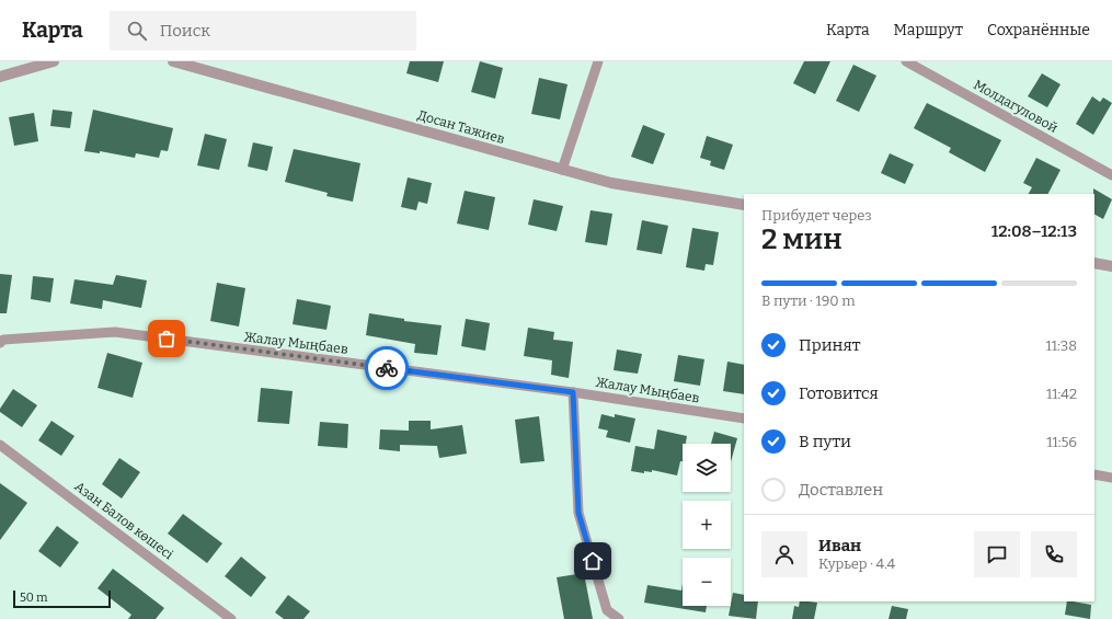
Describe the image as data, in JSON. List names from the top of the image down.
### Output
{
  "streets": {
    "street": [
      "Молдагуловой",
      "Досан Тажиев",
      "Жалау Мыңбаев",
      "Азан Балов көшесі"
    ]
  },
  "scale_bar": "50 m",
  "page": {
    "header": "Карта",
    "search": "Поиск",
    "nav": ["Карта", "Маршрут", "Сохранённые"],
    "heading": ["2 мин", "Прибудет через", "12:08–12:13"],
    "panel": ["Иван", "Курьер · 4.4"],
    "bar": "В пути · 190 m",
    "list": [
      ["Принят", "11:38"],
      ["Готовится", "11:42"],
      ["В пути", "11:56"],
      "Доставлен"
    ],
    "map_buttons": ["+", "−"],
    "scale": "50 m"
  }
}
